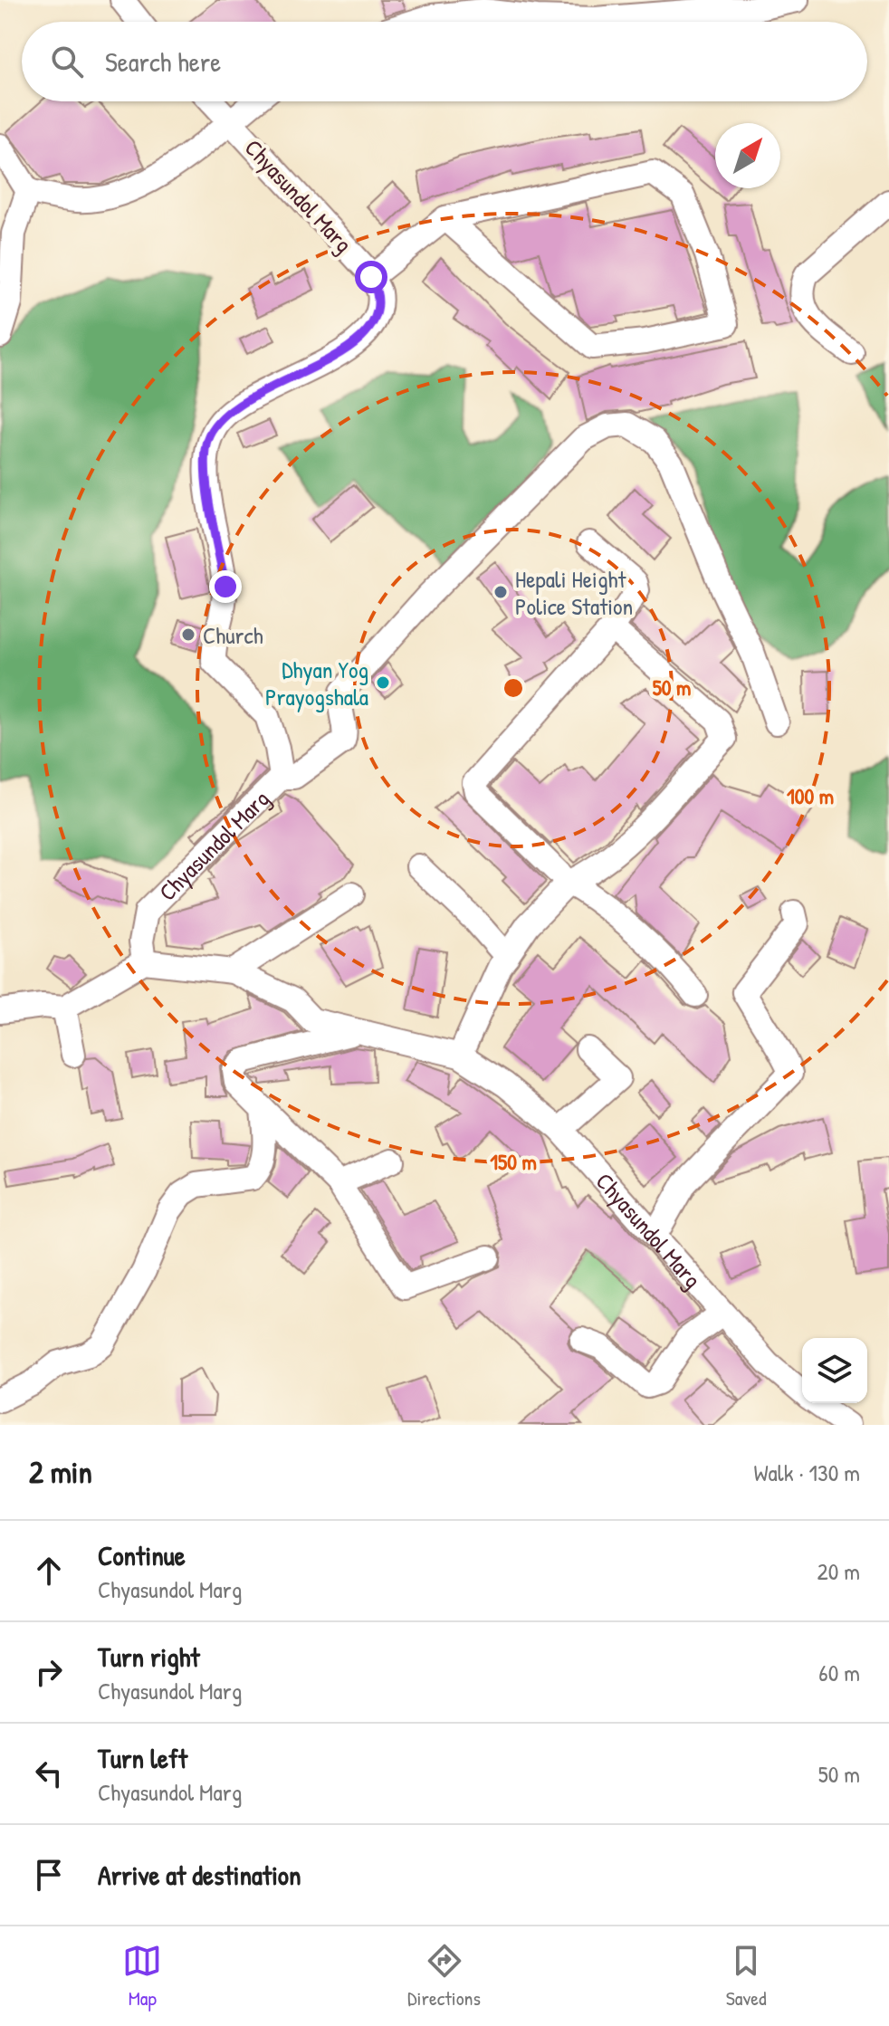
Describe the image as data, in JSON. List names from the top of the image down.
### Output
{
  "streets": {
    "street": ["Chyasundol Marg"]
  },
  "places": ["Hepali Height Police Station", "Church", "Dhyan Yog Prayogshala"],
  "north": "top right",
  "page": {
    "search": "Search here",
    "heading": ["2 min", "Walk · 130 m"],
    "list": [
      ["Continue", "Chyasundol Marg", "20 m"],
      ["Turn right", "Chyasundol Marg", "60 m"],
      ["Turn left", "Chyasundol Marg", "50 m"],
      "Arrive at destination"
    ],
    "nav": ["Map", "Directions", "Saved"]
  },
  "rings": ["50 m", "100 m", "150 m"]
}
